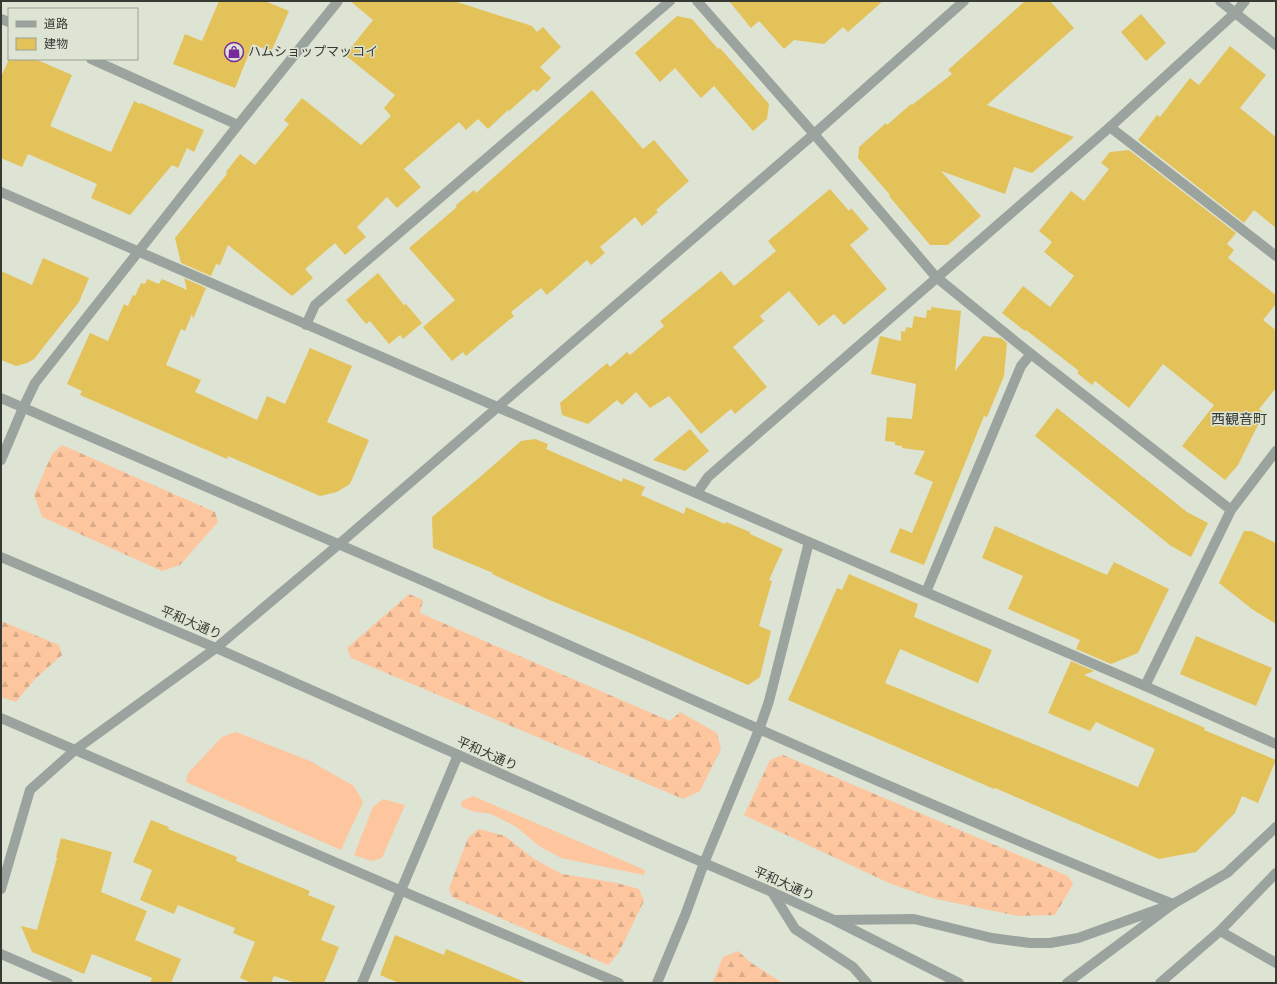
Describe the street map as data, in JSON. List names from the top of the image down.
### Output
{
  "streets": {
    "street": ["平和大通り"]
  },
  "districts": ["西観音町"],
  "places": {
    "shop": ["ハムショップマッコイ"]
  },
  "legend": ["道路", "建物"]
}
